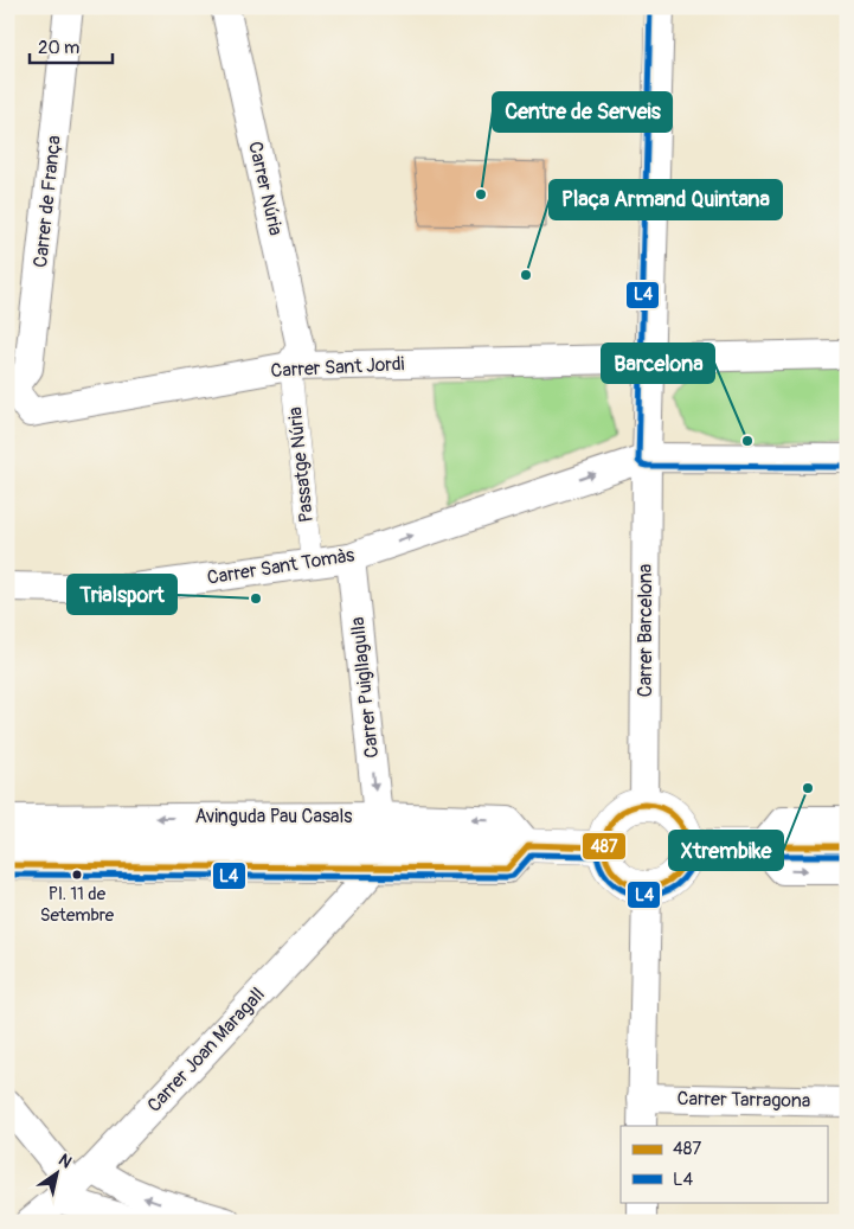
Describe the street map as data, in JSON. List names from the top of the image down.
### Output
{
  "streets": {
    "street": [
      "Carrer Núria",
      "Carrer de França",
      "Carrer Sant Jordi",
      "Passatge Núria",
      "Carrer Sant Tomàs",
      "Carrer Barcelona",
      "Carrer Puigllagulla",
      "Avinguda Pau Casals",
      "Carrer Joan Maragall",
      "Carrer Tarragona"
    ]
  },
  "crossings": [
    ["Carrer Núria", "Carrer Sant Jordi"],
    ["Carrer Núria", "Passatge Núria"],
    ["Carrer de França", "Carrer Sant Jordi"],
    ["Carrer Sant Jordi", "Passatge Núria"],
    ["Carrer Sant Jordi", "Carrer Barcelona"],
    ["Passatge Núria", "Carrer Sant Tomàs"],
    ["Carrer Sant Tomàs", "Carrer Barcelona"],
    ["Carrer Sant Tomàs", "Carrer Puigllagulla"],
    ["Carrer Barcelona", "Avinguda Pau Casals"],
    ["Carrer Puigllagulla", "Avinguda Pau Casals"]
  ],
  "one_way": ["Carrer Sant Tomàs", "Carrer Puigllagulla"],
  "places": [
    "Centre de Serveis",
    "Plaça Armand Quintana",
    "Barcelona",
    "Trialsport",
    "Xtrembike",
    "Pl. 11 de Setembre"
  ],
  "lines": ["transit line L4", "transit line 487"],
  "legend": ["487", "L4"],
  "scale_bar": "20 m",
  "north": "top right"
}
